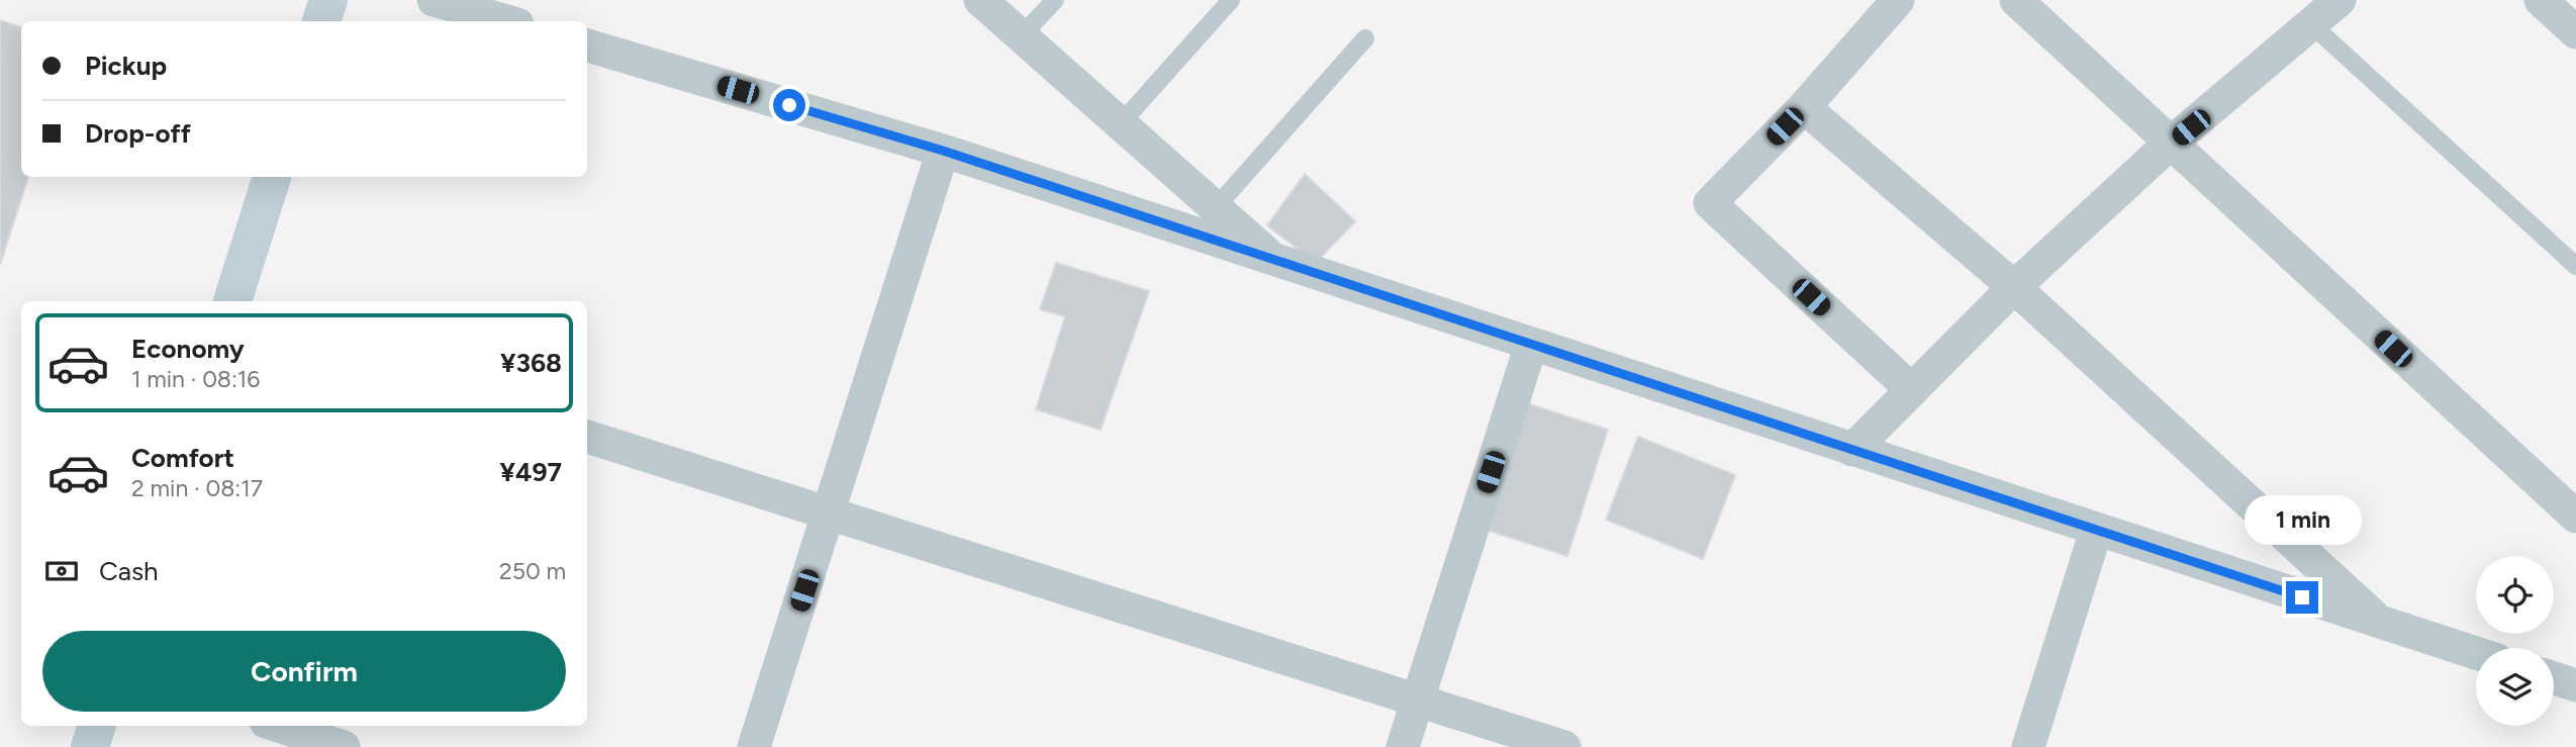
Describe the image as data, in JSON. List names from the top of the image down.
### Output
{
  "page": {
    "banner": ["Pickup", "Drop-off"],
    "list": [
      {
        "name": "Economy",
        "note": "1 min · 08:16",
        "value": "¥368"
      },
      {
        "name": "Comfort",
        "note": "2 min · 08:17",
        "value": "¥497"
      }
    ],
    "bubble": "1 min",
    "pay": ["Cash", "250 m"],
    "buttons": "Confirm"
  }
}
